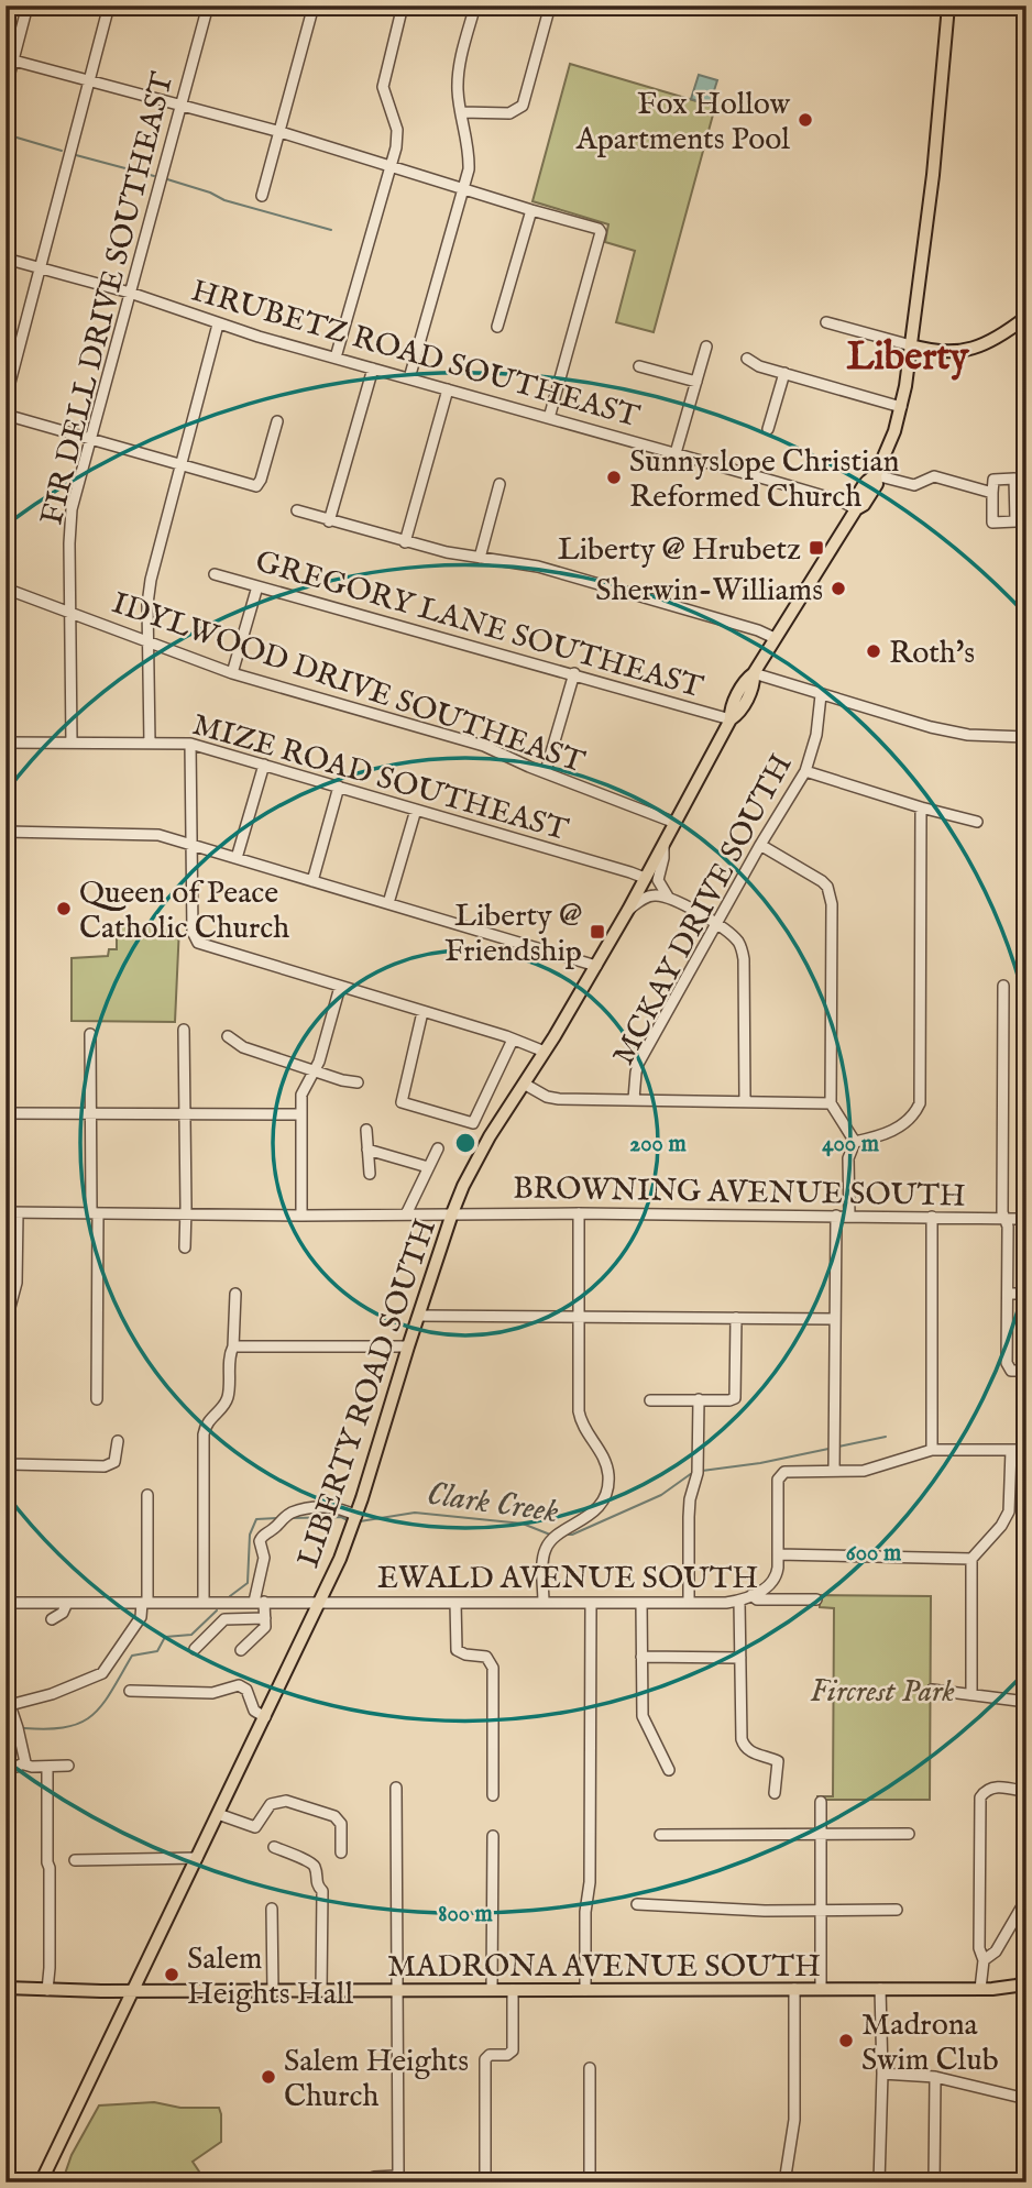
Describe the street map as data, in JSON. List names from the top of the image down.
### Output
{
  "streets": {
    "main road": ["LIBERTY ROAD SOUTH", "MADRONA AVENUE SOUTH"],
    "street": [
      "FIR DELL DRIVE SOUTHEAST",
      "HRUBETZ ROAD SOUTHEAST",
      "GREGORY LANE SOUTHEAST",
      "IDYLWOOD DRIVE SOUTHEAST",
      "MIZE ROAD SOUTHEAST",
      "MCKAY DRIVE SOUTH",
      "BROWNING AVENUE SOUTH",
      "EWALD AVENUE SOUTH"
    ]
  },
  "crossings": [
    ["FIR DELL DRIVE SOUTHEAST", "HRUBETZ ROAD SOUTHEAST"],
    ["FIR DELL DRIVE SOUTHEAST", "IDYLWOOD DRIVE SOUTHEAST"],
    ["FIR DELL DRIVE SOUTHEAST", "MIZE ROAD SOUTHEAST"],
    ["HRUBETZ ROAD SOUTHEAST", "LIBERTY ROAD SOUTH"],
    ["GREGORY LANE SOUTHEAST", "LIBERTY ROAD SOUTH"],
    ["IDYLWOOD DRIVE SOUTHEAST", "LIBERTY ROAD SOUTH"],
    ["MIZE ROAD SOUTHEAST", "LIBERTY ROAD SOUTH"],
    ["BROWNING AVENUE SOUTH", "LIBERTY ROAD SOUTH"],
    ["LIBERTY ROAD SOUTH", "EWALD AVENUE SOUTH"],
    ["LIBERTY ROAD SOUTH", "MADRONA AVENUE SOUTH"]
  ],
  "districts": ["Liberty"],
  "water": ["Clark Creek"],
  "parks": ["Fircrest Park"],
  "places": {
    "other": [
      "Fox Hollow Apartments Pool",
      "Sunnyslope Christian Reformed Church",
      "Sherwin-Williams",
      "Roth's",
      "Queen of Peace Catholic Church",
      "Salem Heights Hall",
      "Madrona Swim Club",
      "Salem Heights Church"
    ],
    "transit": ["Liberty @ Hrubetz", "Liberty @ Friendship"]
  },
  "rings": [
    "200 m",
    "400 m",
    "600 m",
    "800 m"
  ]
}
